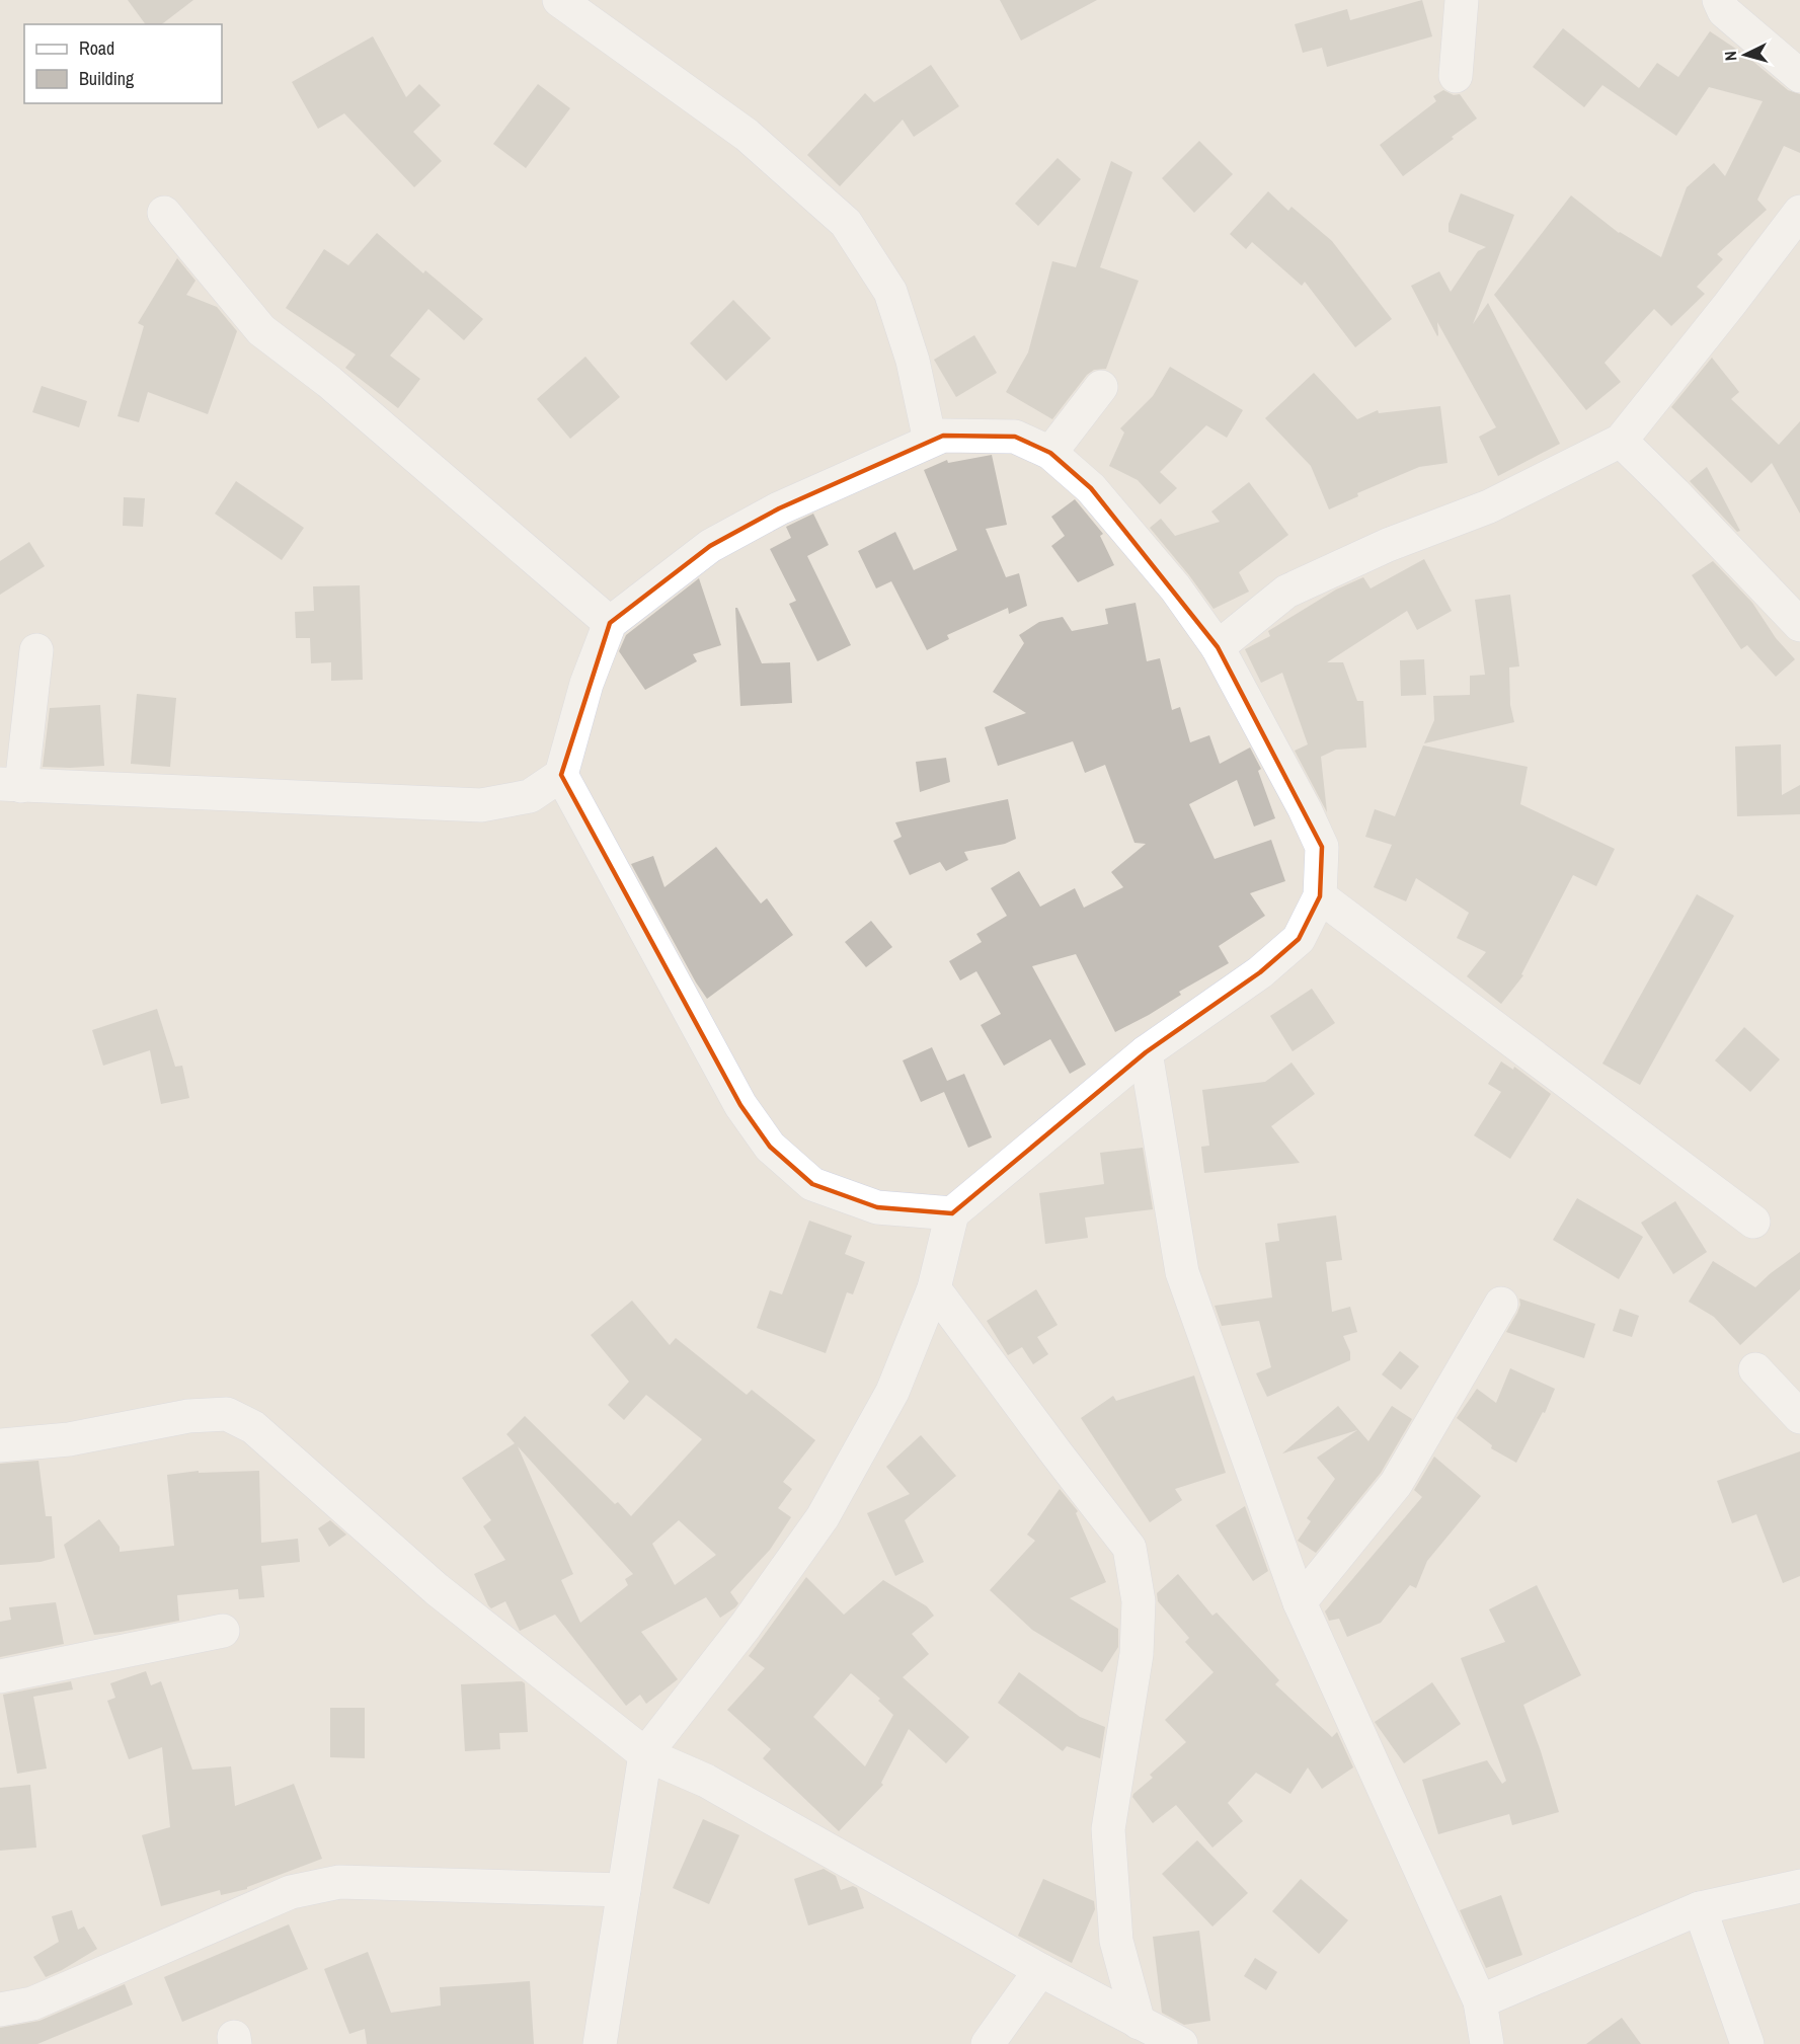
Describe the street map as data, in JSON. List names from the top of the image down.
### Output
{
  "legend": ["Road", "Building"],
  "north": "left"
}
